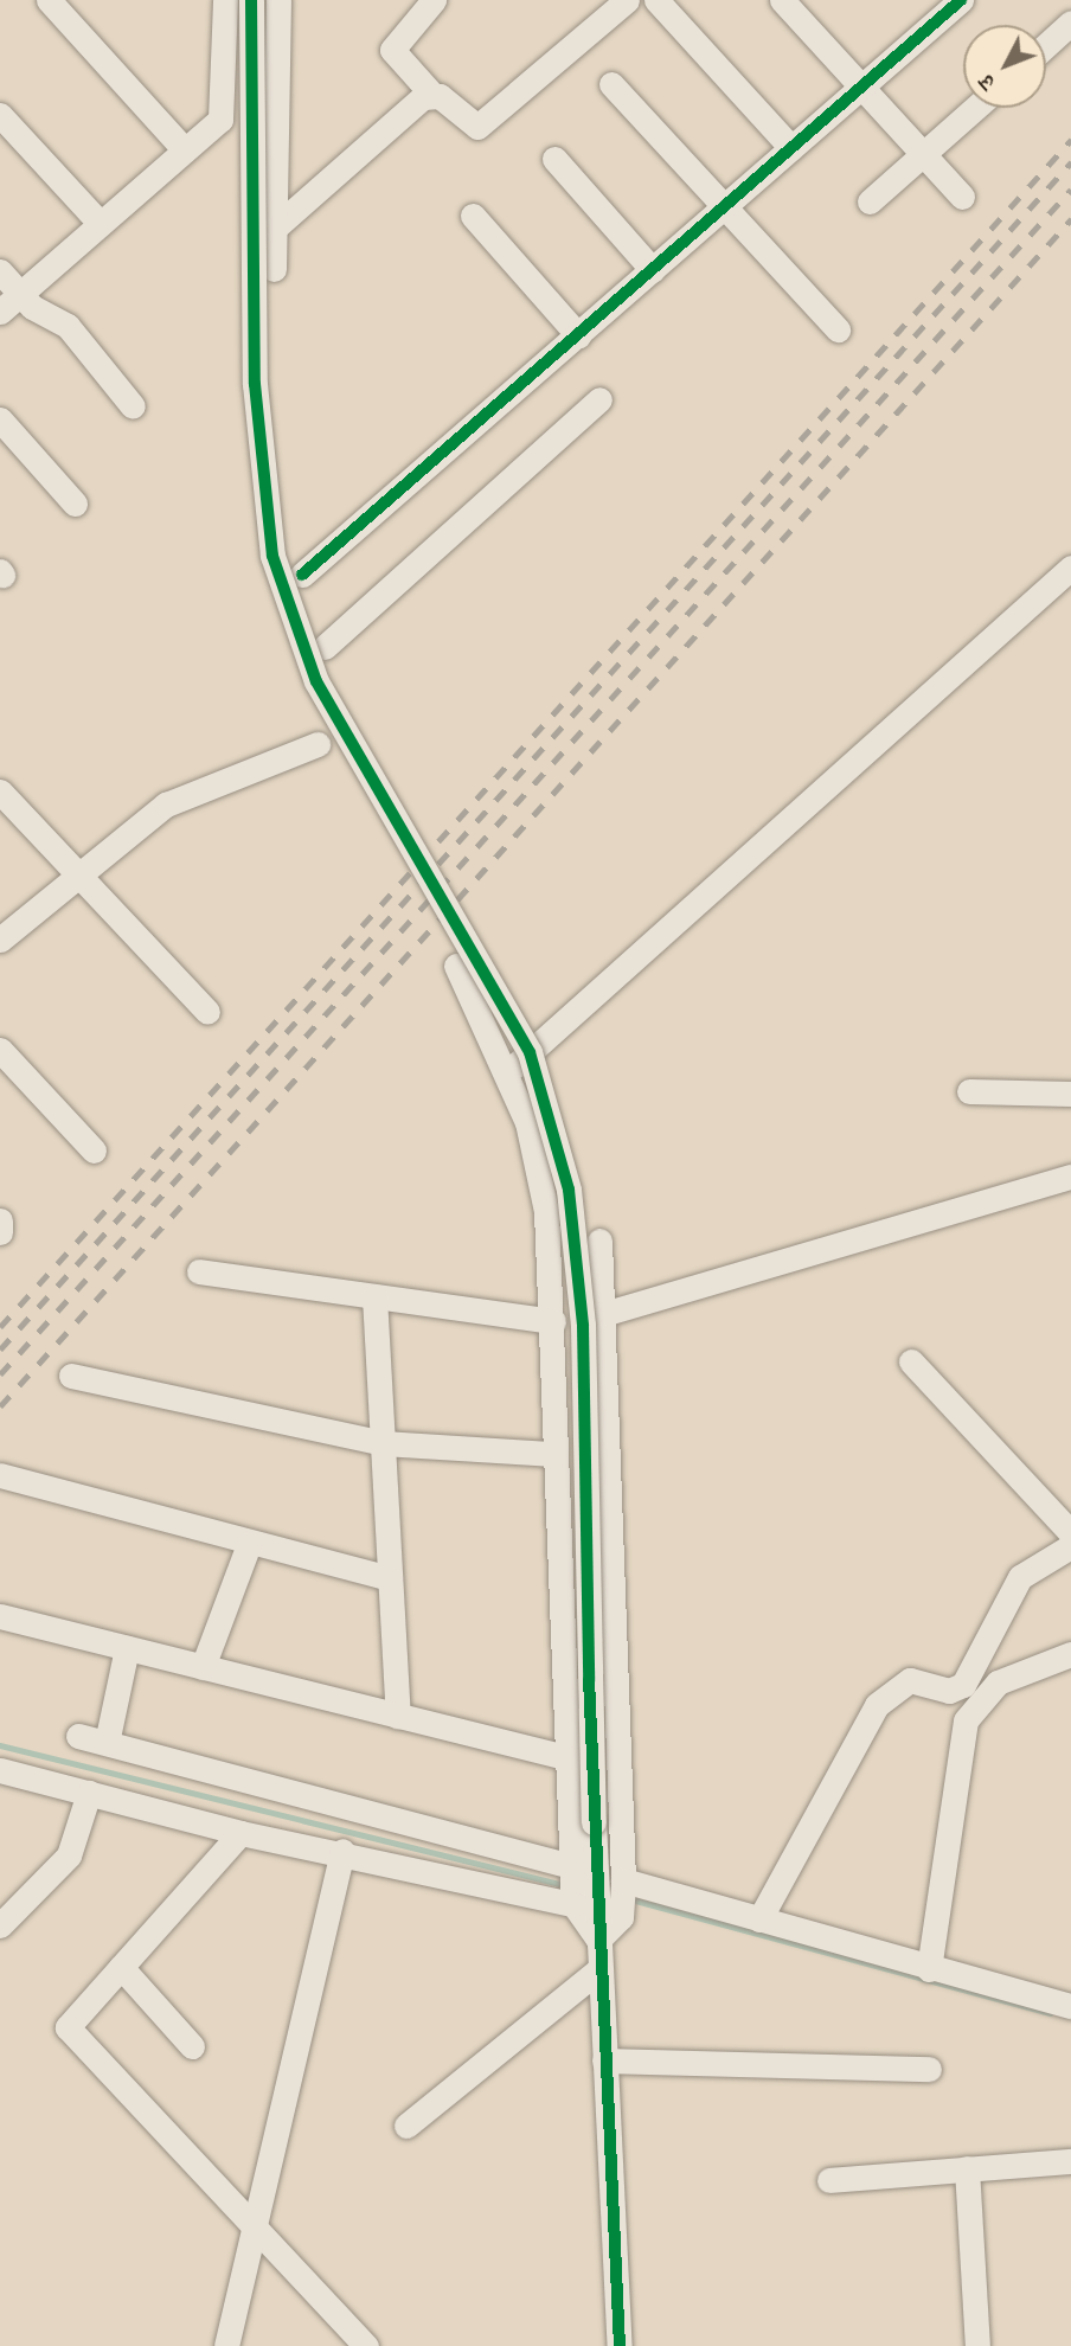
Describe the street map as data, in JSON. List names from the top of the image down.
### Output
{
  "north": "bottom left"
}
